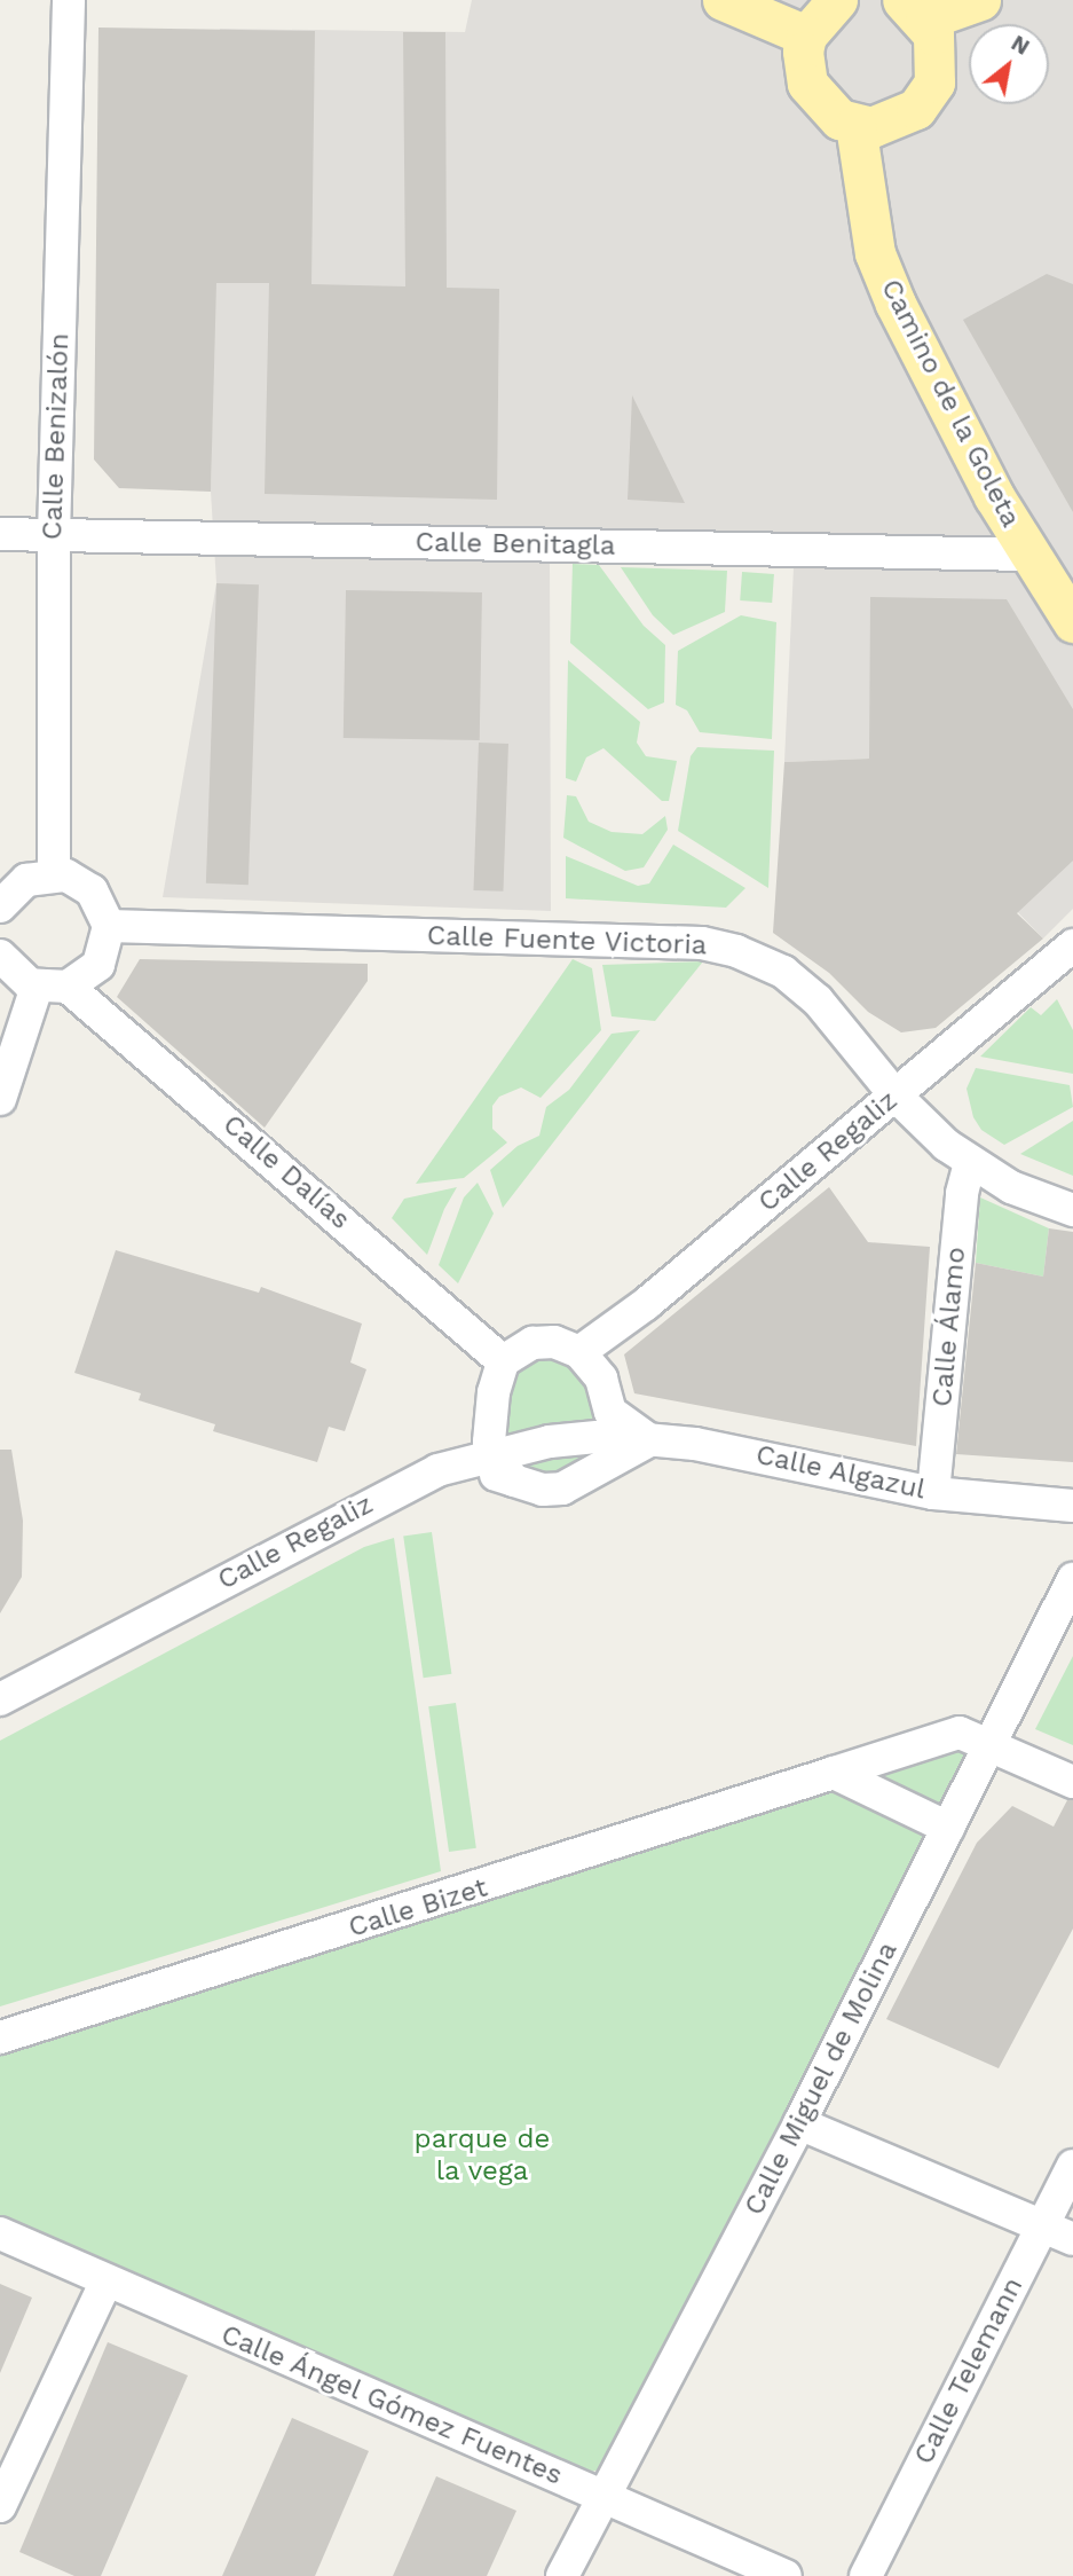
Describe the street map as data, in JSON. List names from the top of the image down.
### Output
{
  "streets": {
    "main road": ["Camino de la Goleta"],
    "street": [
      "Calle Benizalón",
      "Calle Benitagla",
      "Calle Fuente Victoria",
      "Calle Regaliz",
      "Calle Dalías",
      "Calle Álamo",
      "Calle Algazul",
      "Calle Bizet",
      "Calle Miguel de Molina",
      "Calle Telemann",
      "Calle Ángel Gómez Fuentes"
    ]
  },
  "crossings": [
    ["Camino de la Goleta", "Calle Benitagla"],
    ["Calle Benizalón", "Calle Benitagla"],
    ["Calle Fuente Victoria", "Calle Regaliz"],
    ["Calle Fuente Victoria", "Calle Álamo"],
    ["Calle Regaliz", "Calle Dalías"],
    ["Calle Regaliz", "Calle Algazul"],
    ["Calle Dalías", "Calle Algazul"],
    ["Calle Álamo", "Calle Algazul"],
    ["Calle Bizet", "Calle Miguel de Molina"],
    ["Calle Miguel de Molina", "Calle Ángel Gómez Fuentes"]
  ],
  "parks": ["parque de la vega"],
  "north": "top right"
}
